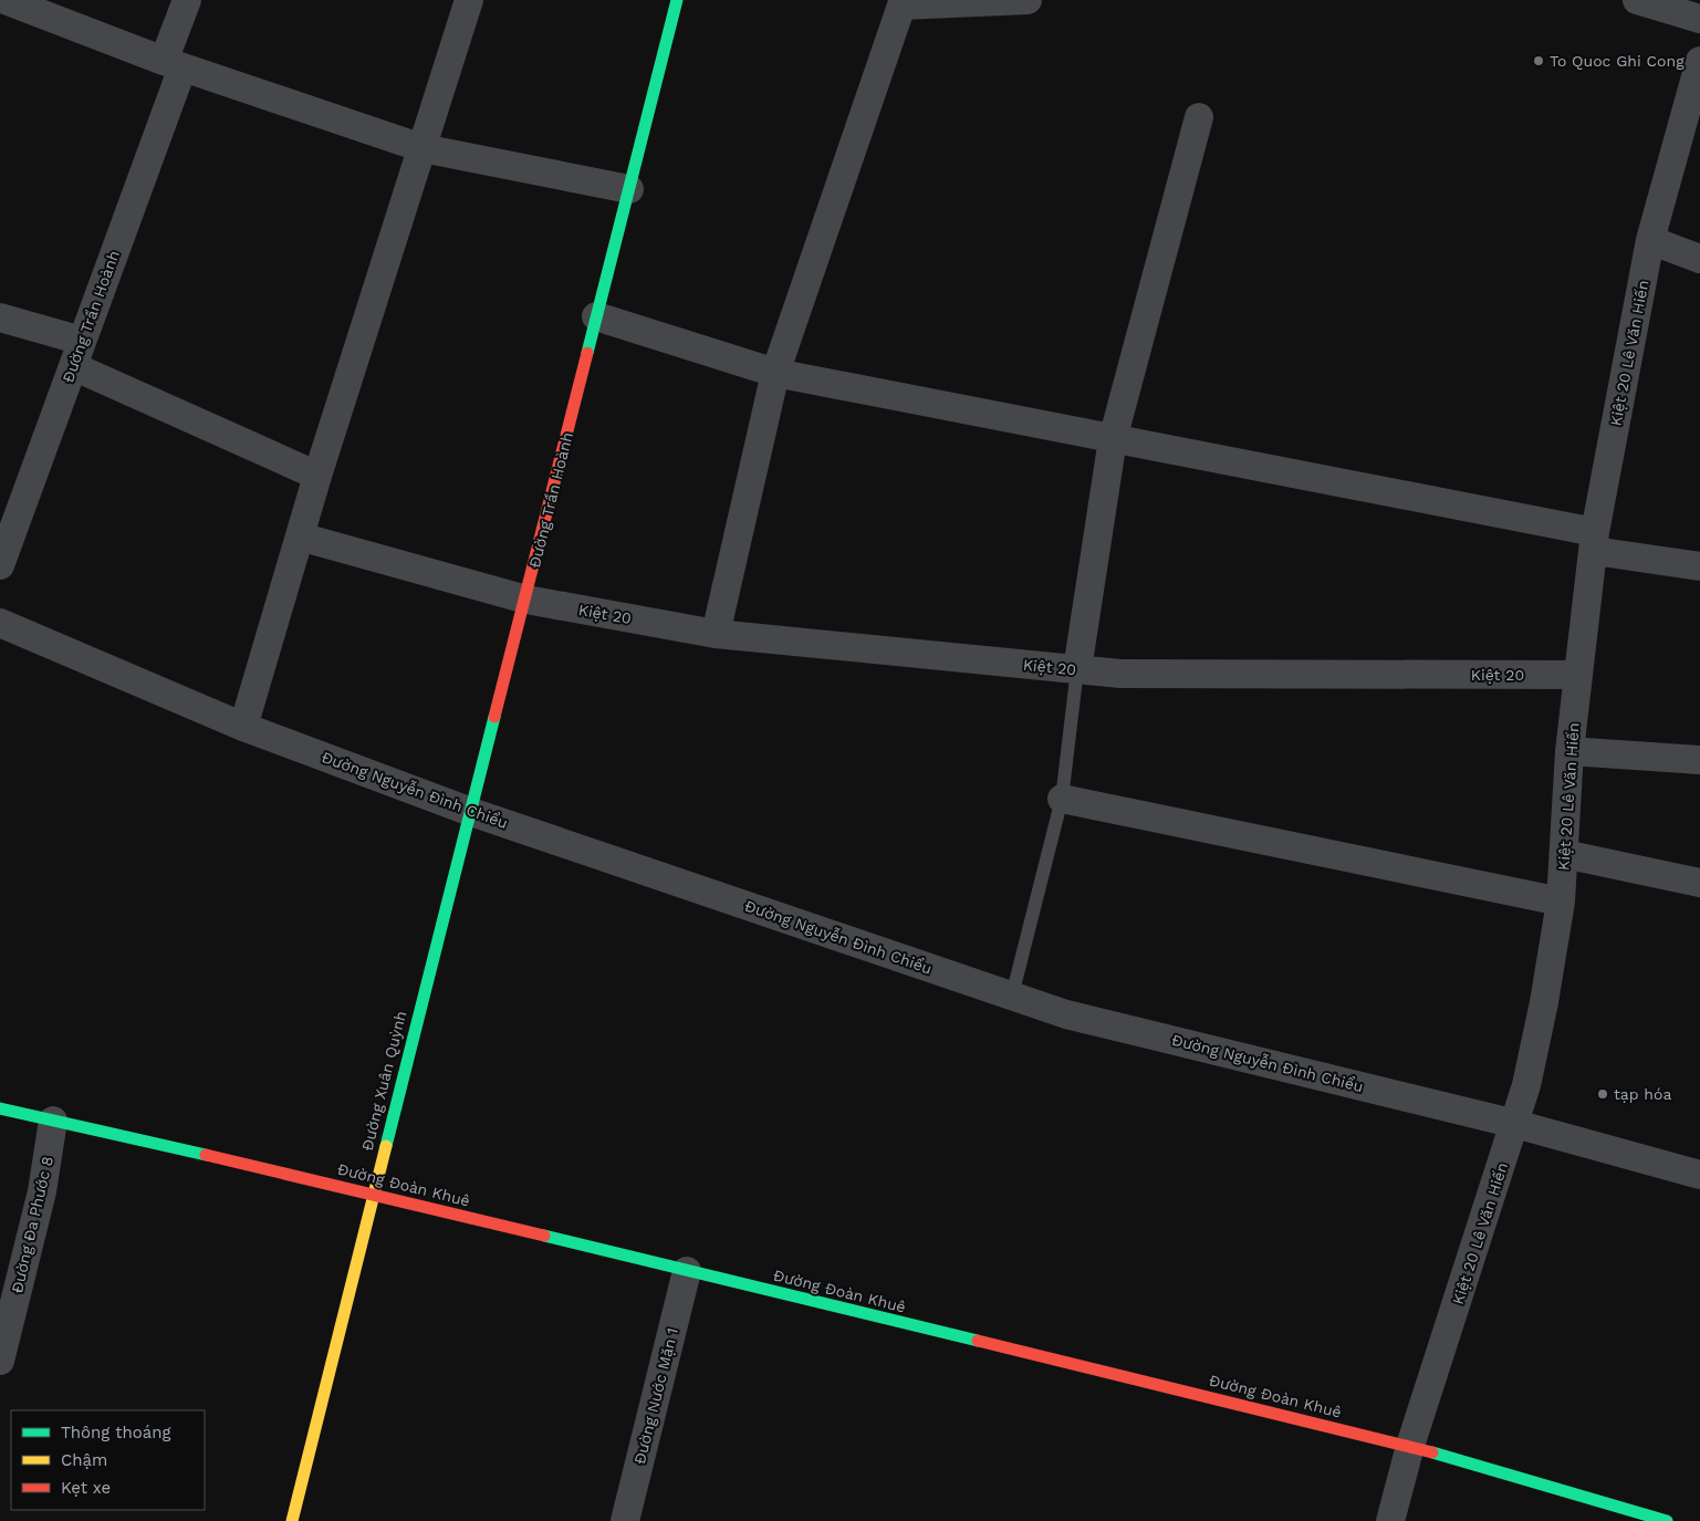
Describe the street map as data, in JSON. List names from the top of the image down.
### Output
{
  "streets": {
    "street": [
      "Đường Trần Hoành",
      "Kiệt 20 Lê Văn Hiến",
      "Kiệt 20",
      "Đường Nguyễn Đình Chiểu",
      "Đường Xuân Quỳnh",
      "Đường Đoàn Khuê",
      "Đường Đa Phước 8",
      "Đường Nước Mặn 1"
    ]
  },
  "crossings": [
    ["Đường Trần Hoành", "Kiệt 20"],
    ["Đường Trần Hoành", "Đường Nguyễn Đình Chiểu"],
    ["Đường Trần Hoành", "Đường Xuân Quỳnh"],
    ["Kiệt 20 Lê Văn Hiến", "Kiệt 20"],
    ["Kiệt 20 Lê Văn Hiến", "Đường Nguyễn Đình Chiểu"],
    ["Kiệt 20 Lê Văn Hiến", "Đường Đoàn Khuê"],
    ["Đường Nguyễn Đình Chiểu", "Đường Xuân Quỳnh"],
    ["Đường Xuân Quỳnh", "Đường Đoàn Khuê"],
    ["Đường Đoàn Khuê", "Đường Đa Phước 8"],
    ["Đường Đoàn Khuê", "Đường Nước Mặn 1"]
  ],
  "places": ["To Quoc Ghi Cong", "tạp hóa"],
  "legend": ["Thông thoáng", "Chậm", "Kẹt xe"]
}
